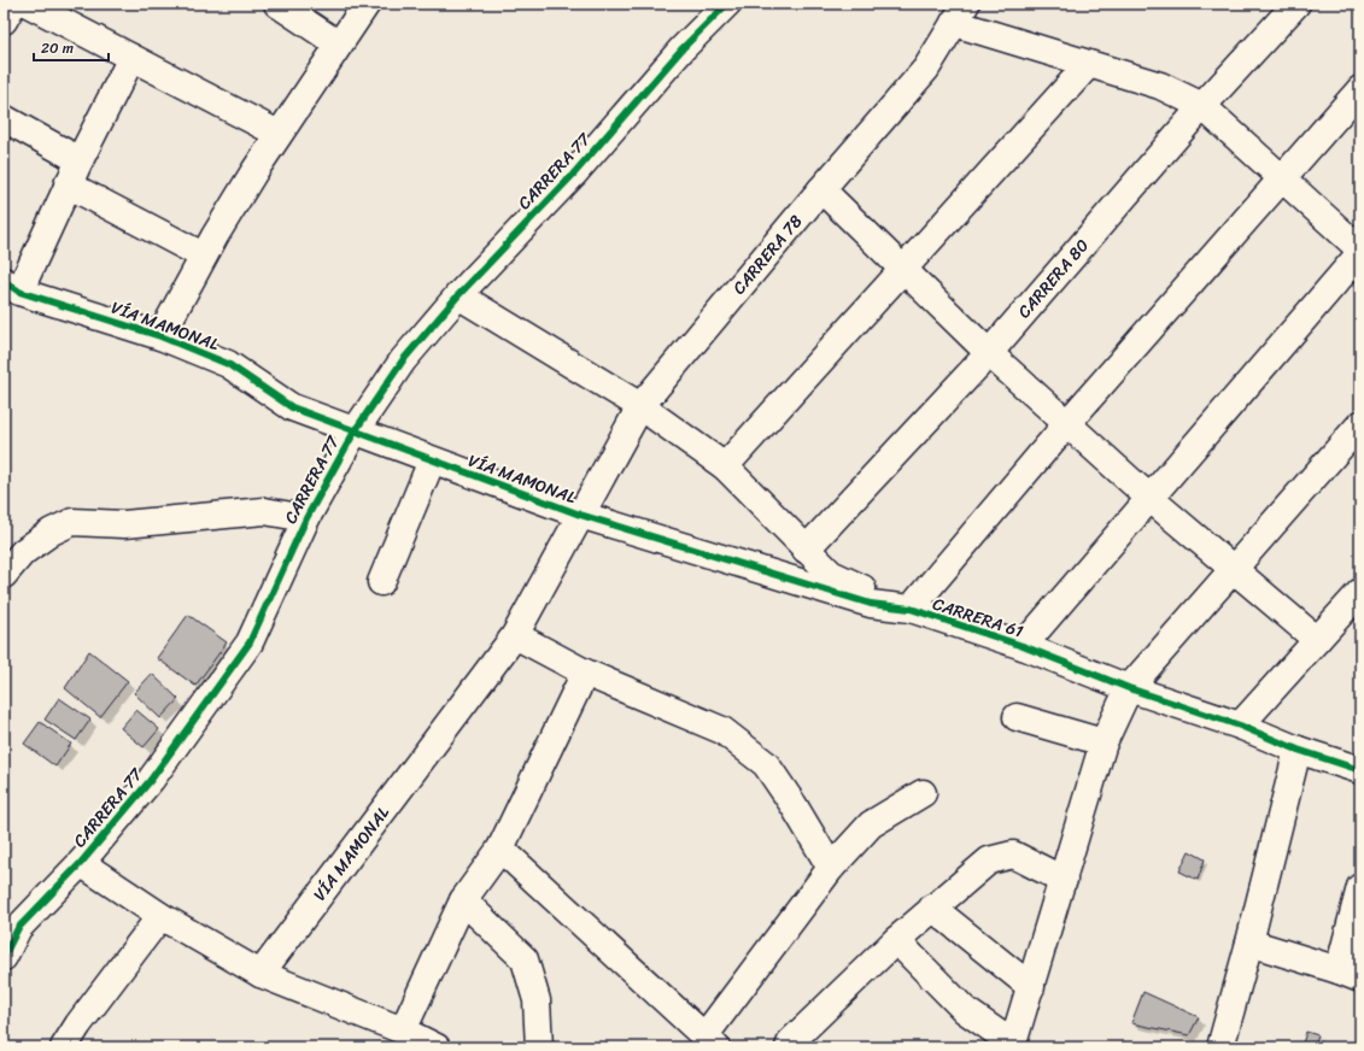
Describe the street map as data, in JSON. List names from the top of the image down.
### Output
{
  "streets": {
    "street": [
      "CARRERA 77",
      "CARRERA 78",
      "CARRERA 80",
      "VÍA MAMONAL",
      "CARRERA 61"
    ]
  },
  "crossings": [
    ["CARRERA 77", "VÍA MAMONAL"],
    ["CARRERA 78", "VÍA MAMONAL"],
    ["CARRERA 78", "CARRERA 61"],
    ["VÍA MAMONAL", "CARRERA 61"]
  ],
  "scale_bar": "20 m"
}
